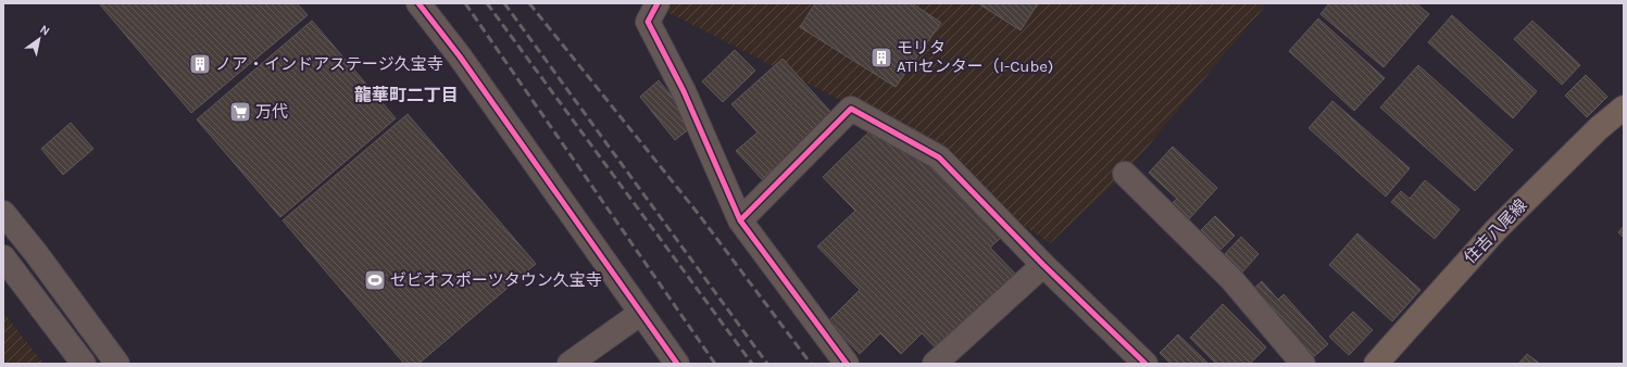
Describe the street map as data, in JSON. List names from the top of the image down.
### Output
{
  "streets": {
    "main road": ["住吉八尾線"]
  },
  "districts": ["龍華町二丁目"],
  "places": {
    "building": ["モリタ ATIセンター（I-Cube)", "ノア・インドアステージ久宝寺"],
    "supermarket": ["万代"],
    "sports": ["ゼビオスポーツタウン久宝寺"]
  },
  "north": "top right"
}
